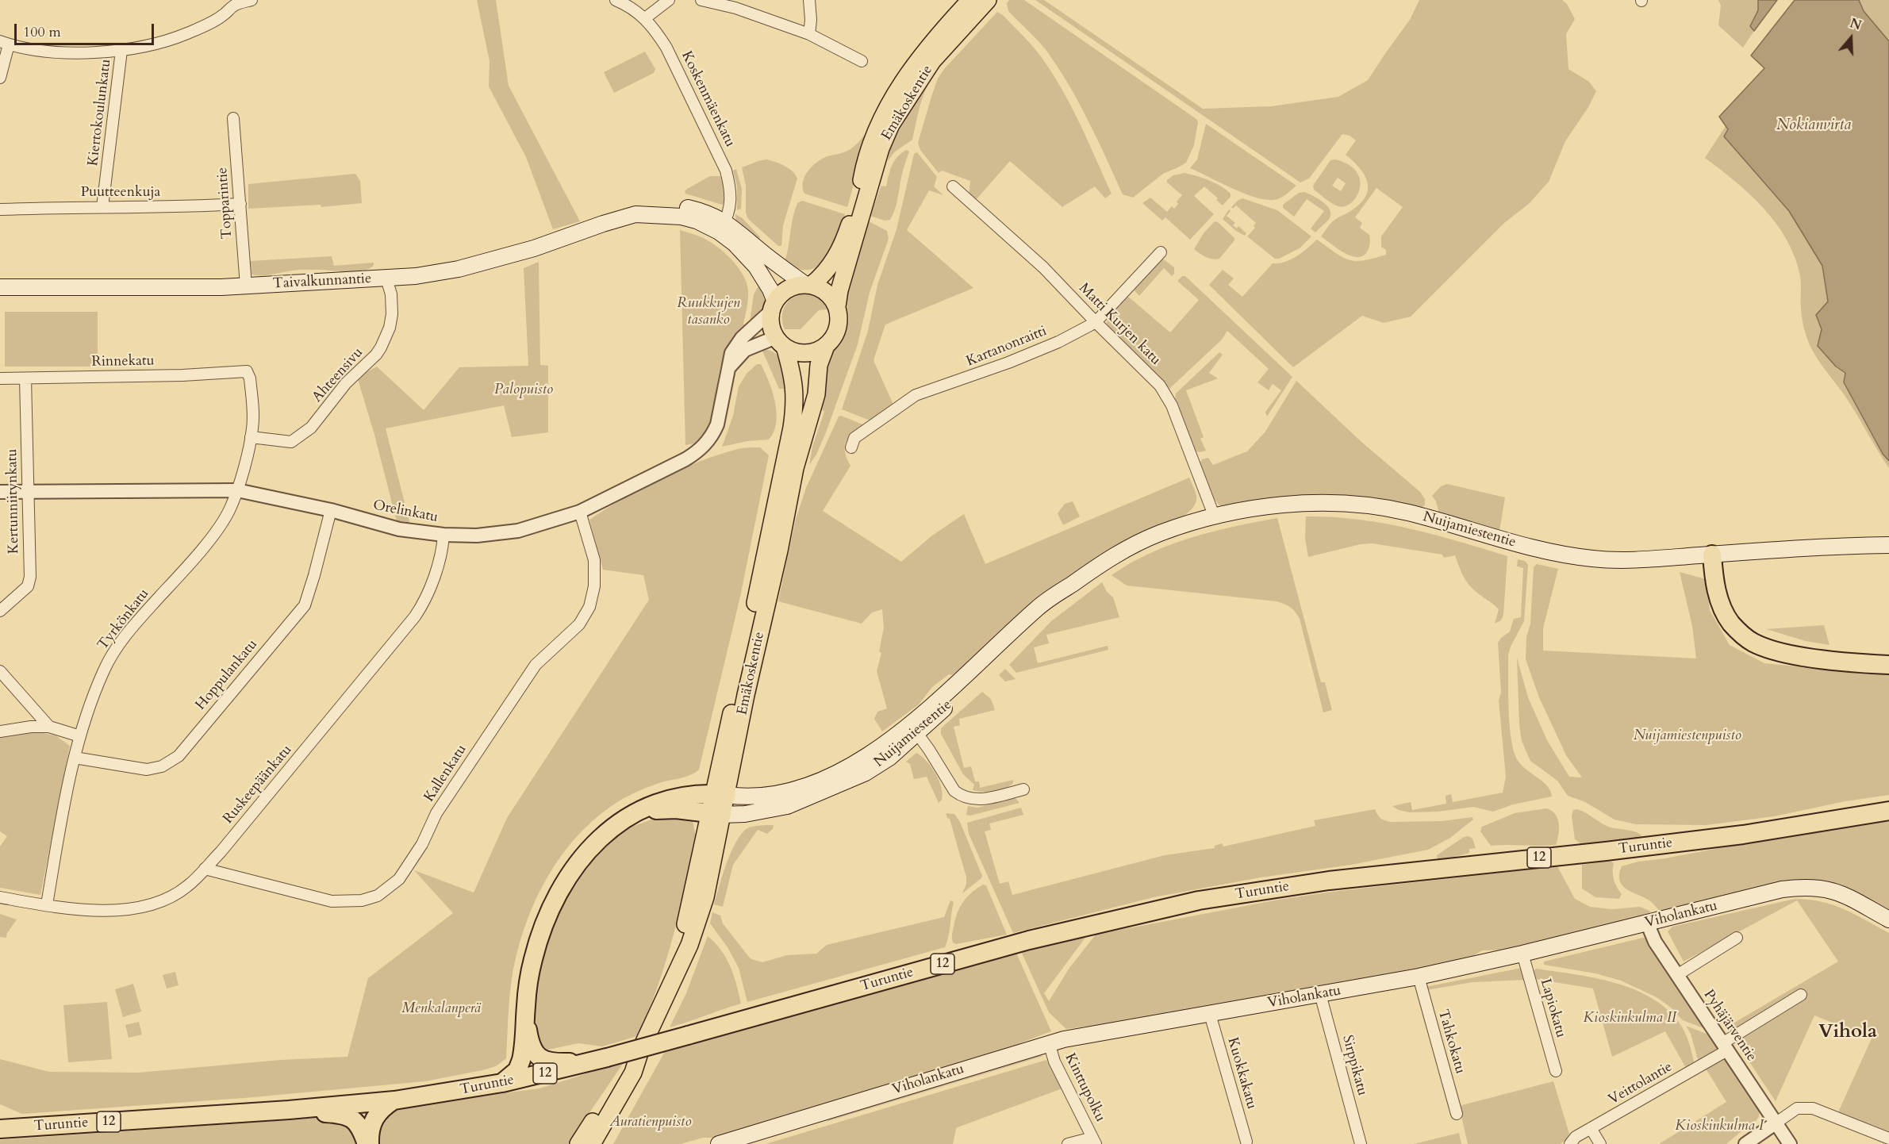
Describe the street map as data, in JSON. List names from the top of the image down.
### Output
{
  "streets": {
    "highway": ["Turuntie", "12"],
    "main road": [
      "Emäkoskentie",
      "Taivalkunnantie",
      "Nuijamiestentie",
      "Viholankatu"
    ],
    "street": [
      "Koskenmäenkatu",
      "Kiertokoulunkatu",
      "Puutteenkuja",
      "Topparintie",
      "Matti Kurjen katu",
      "Kartanonraitti",
      "Rinnekatu",
      "Ahteensivu",
      "Kertunniitynkatu",
      "Orelinkatu",
      "Tyrkönkatu",
      "Hoppulankatu",
      "Kallenkatu",
      "Ruskeepäänkatu",
      "Lapiokatu",
      "Pyhäjärventie",
      "Tahkokatu",
      "Sirppikatu",
      "Kuokkakatu",
      "Veittolantie",
      "Kinttupolku"
    ]
  },
  "crossings": [
    ["Koskenmäenkatu", "Taivalkunnantie"],
    ["Emäkoskentie", "Taivalkunnantie"],
    ["Emäkoskentie", "Orelinkatu"],
    ["Emäkoskentie", "Nuijamiestentie"],
    ["Kiertokoulunkatu", "Puutteenkuja"],
    ["Puutteenkuja", "Topparintie"],
    ["Topparintie", "Taivalkunnantie"],
    ["Taivalkunnantie", "Ahteensivu"],
    ["Taivalkunnantie", "Orelinkatu"],
    ["Matti Kurjen katu", "Kartanonraitti"],
    ["Matti Kurjen katu", "Nuijamiestentie"],
    ["Rinnekatu", "Kertunniitynkatu"],
    ["Rinnekatu", "Tyrkönkatu"],
    ["Ahteensivu", "Tyrkönkatu"],
    ["Kertunniitynkatu", "Orelinkatu"],
    ["Orelinkatu", "Tyrkönkatu"],
    ["Orelinkatu", "Hoppulankatu"],
    ["Orelinkatu", "Kallenkatu"],
    ["Orelinkatu", "Ruskeepäänkatu"],
    ["Tyrkönkatu", "Hoppulankatu"],
    ["Tyrkönkatu", "Ruskeepäänkatu"],
    ["Kallenkatu", "Ruskeepäänkatu"],
    ["Viholankatu", "Lapiokatu"],
    ["Viholankatu", "Pyhäjärventie"],
    ["Viholankatu", "Tahkokatu"],
    ["Viholankatu", "Sirppikatu"],
    ["Viholankatu", "Kuokkakatu"],
    ["Viholankatu", "Kinttupolku"],
    ["Pyhäjärventie", "Veittolantie"]
  ],
  "districts": ["Vihola"],
  "water": ["Nokianvirta"],
  "parks": [
    "Ruukkujen tasanko",
    "Palopuisto",
    "Nuijamiestenpuisto",
    "Menkalanperä",
    "Kioskinkulma II",
    "Auratienpuisto",
    "Kioskinkulma I"
  ],
  "scale_bar": "100 m",
  "north": "top"
}
